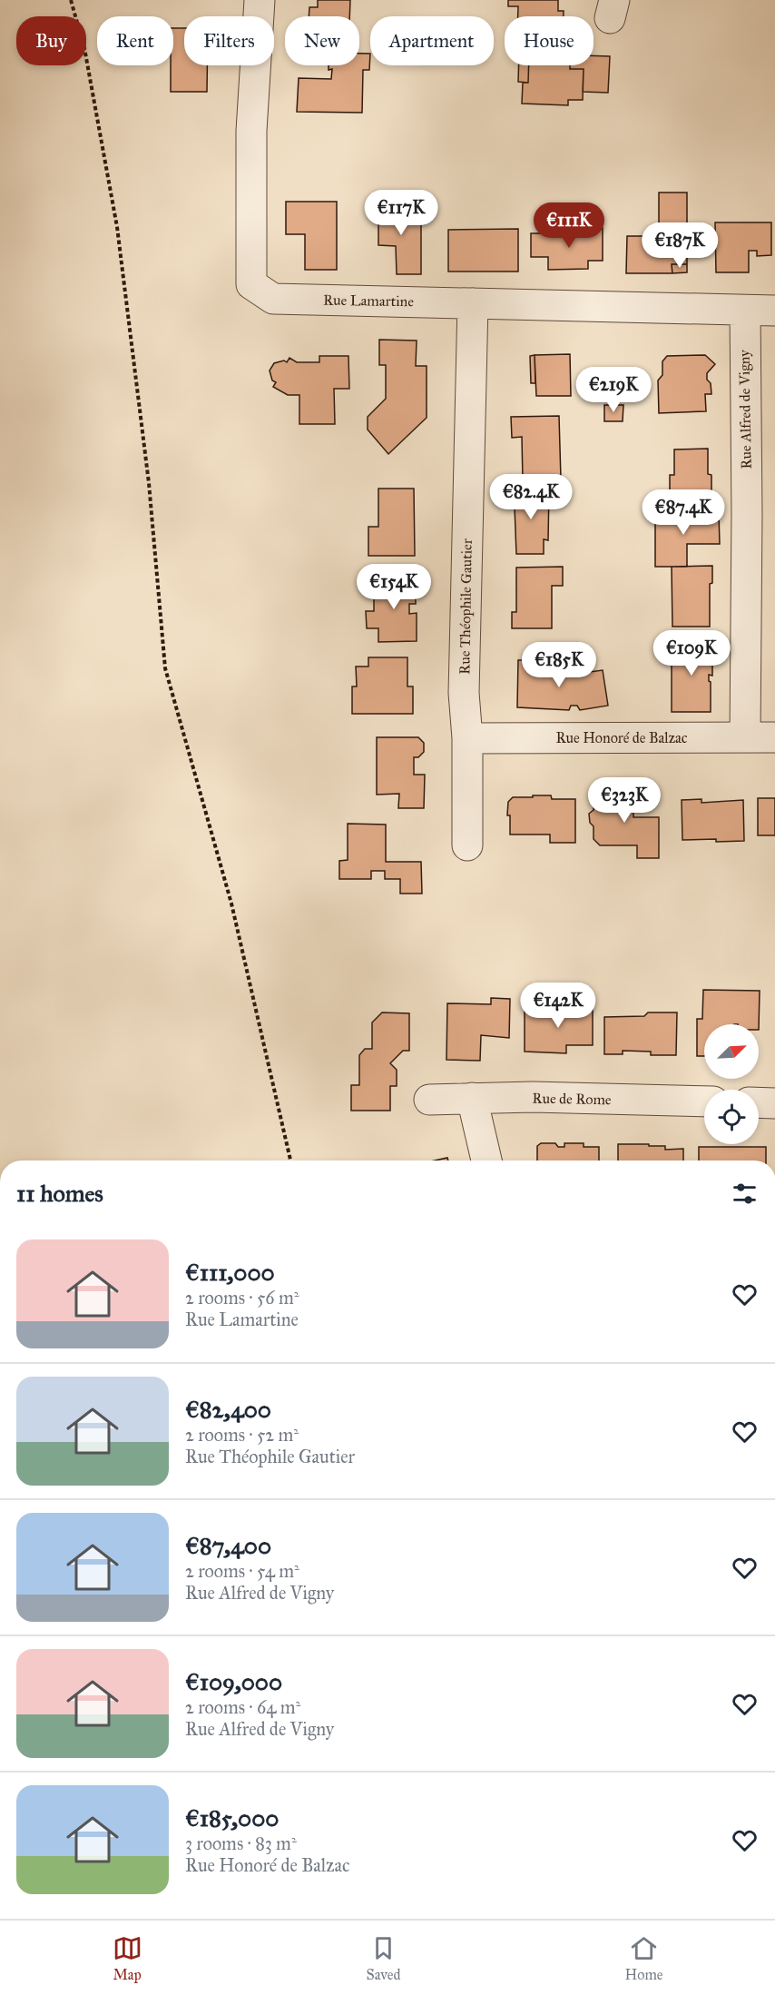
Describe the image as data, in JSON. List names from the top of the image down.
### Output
{
  "streets": {
    "street": [
      "Rue Lamartine",
      "Rue Alfred de Vigny",
      "Rue Théophile Gautier",
      "Rue Honoré de Balzac",
      "Rue de Rome"
    ]
  },
  "crossings": [
    ["Rue Lamartine", "Rue Alfred de Vigny"],
    ["Rue Lamartine", "Rue Théophile Gautier"],
    ["Rue Alfred de Vigny", "Rue Honoré de Balzac"],
    ["Rue Théophile Gautier", "Rue Honoré de Balzac"]
  ],
  "north": "top right",
  "page": {
    "chip": [
      "Buy",
      "Rent",
      "Filters",
      "New",
      "Apartment",
      "House"
    ],
    "price": [
      "€117K",
      "€111K",
      "€187K",
      "€219K",
      "€82.4K",
      "€87.4K",
      "€154K",
      "€109K",
      "€185K",
      "€323K",
      "€142K"
    ],
    "heading": "11 homes",
    "list": [
      {
        "name": "€111,000",
        "note": "2 rooms · 56 m² · Rue Lamartine"
      },
      {
        "name": "€82,400",
        "note": "2 rooms · 52 m² · Rue Théophile Gautier"
      },
      {
        "name": "€87,400",
        "note": "2 rooms · 54 m² · Rue Alfred de Vigny"
      },
      {
        "name": "€109,000",
        "note": "2 rooms · 64 m² · Rue Alfred de Vigny"
      },
      {
        "name": "€185,000",
        "note": "3 rooms · 83 m² · Rue Honoré de Balzac"
      }
    ],
    "tabs": ["Map", "Saved", "Home"]
  }
}
